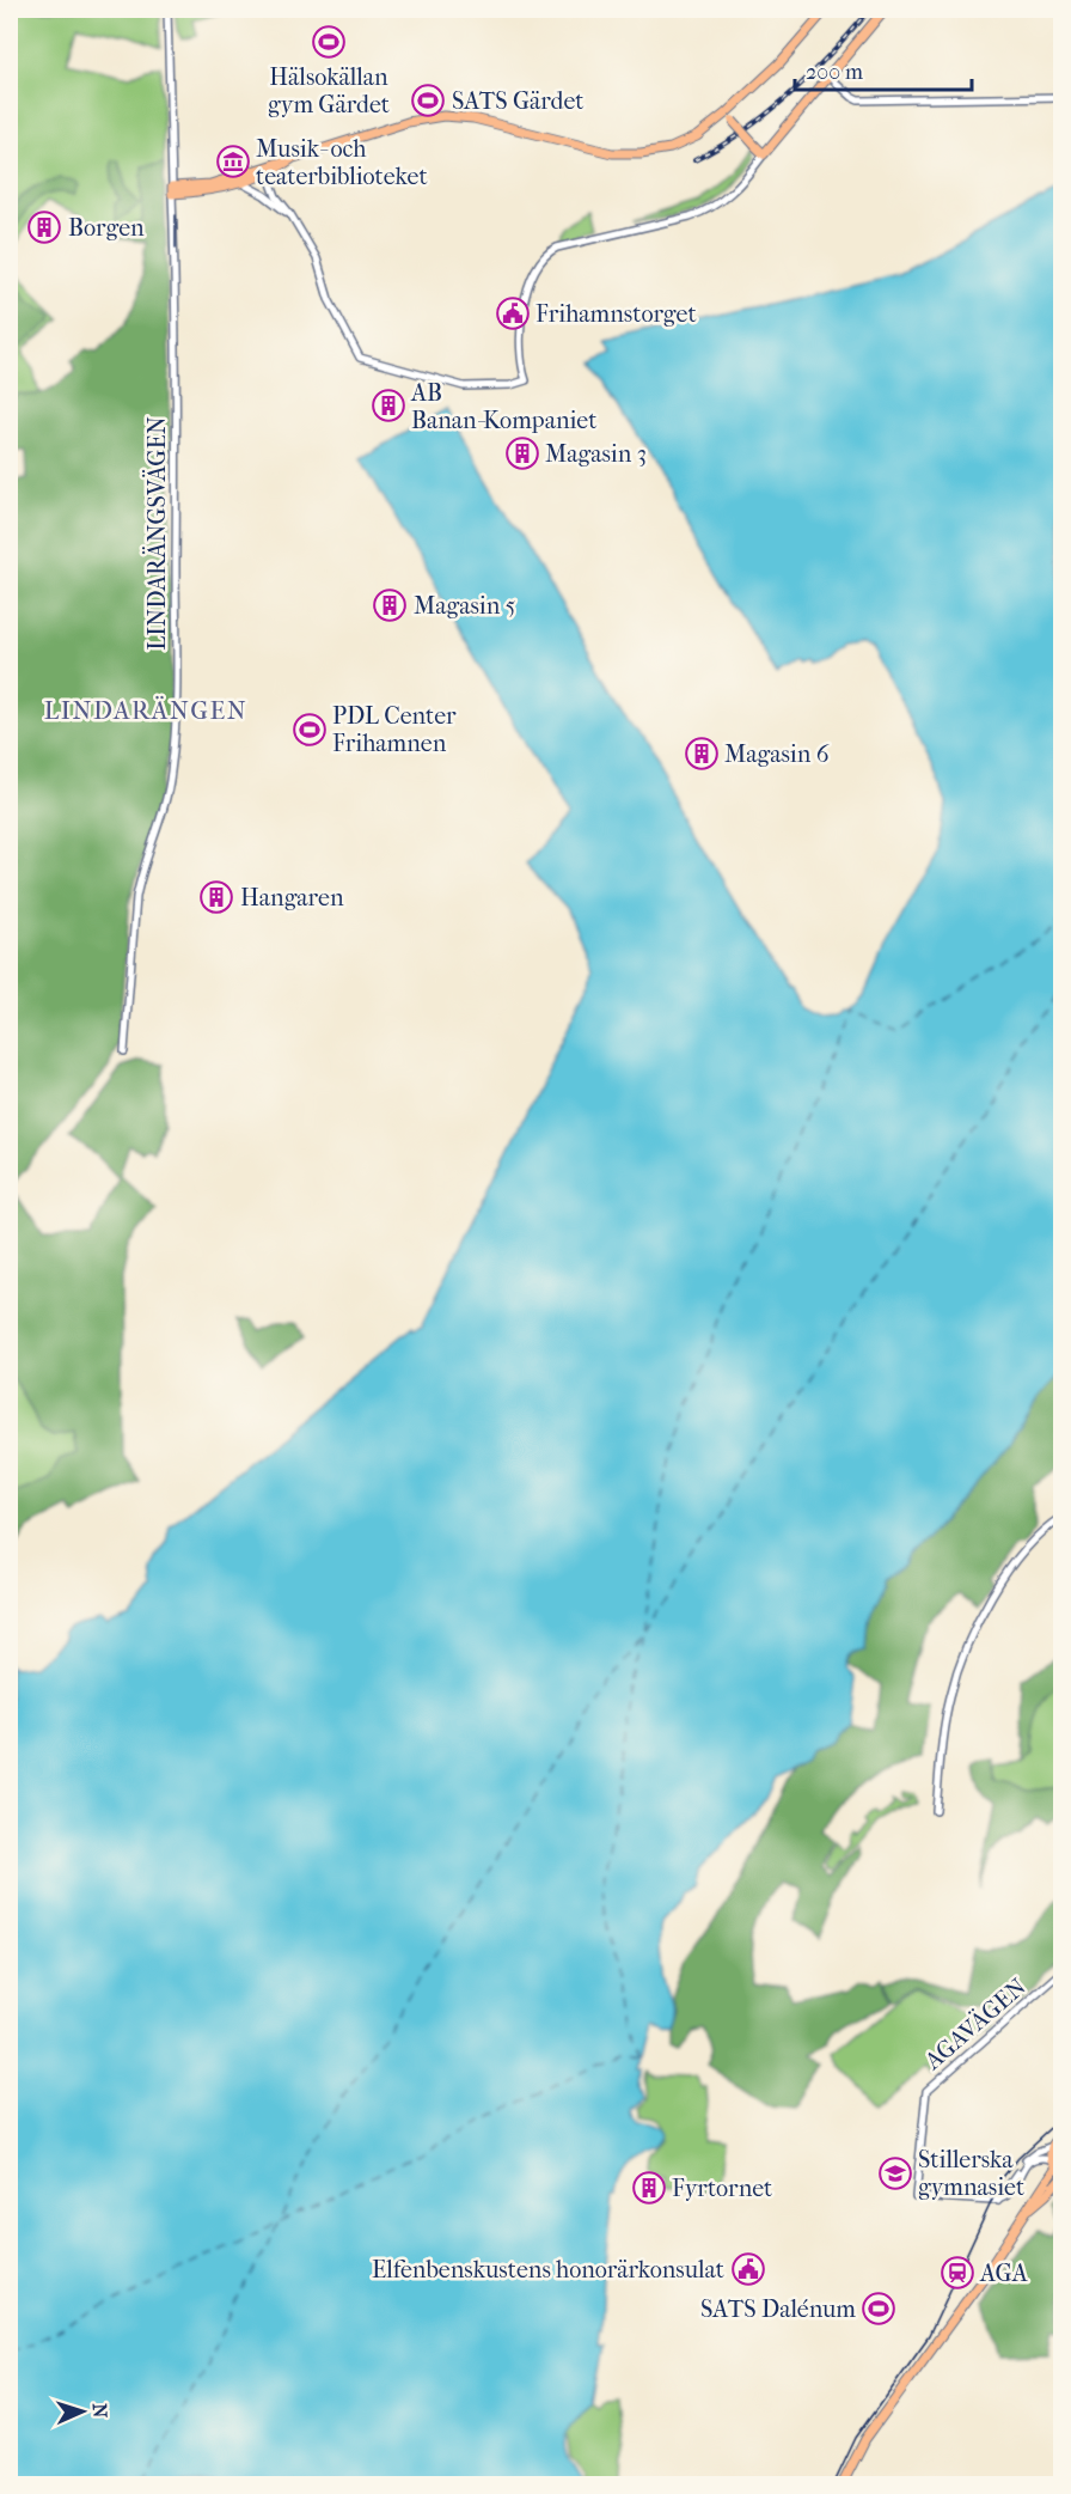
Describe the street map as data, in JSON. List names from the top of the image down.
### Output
{
  "streets": {
    "street": ["LINDARÄNGSVÄGEN", "AGAVÄGEN"]
  },
  "districts": ["LINDARÄNGEN"],
  "places": {
    "sports": [
      "Hälsokällan gym Gärdet",
      "SATS Gärdet",
      "PDL Center Frihamnen",
      "SATS Dalénum"
    ],
    "museum": ["Musik- och teaterbiblioteket"],
    "building": [
      "Borgen",
      "AB Banan-Kompaniet",
      "Magasin 3",
      "Magasin 5",
      "Magasin 6",
      "Hangaren",
      "Fyrtornet"
    ],
    "public building": ["Frihamnstorget", "Elfenbenskustens honorärkonsulat"],
    "school or university": ["Stillerska gymnasiet"],
    "station": ["AGA"]
  },
  "scale_bar": "200 m",
  "north": "right"
}
